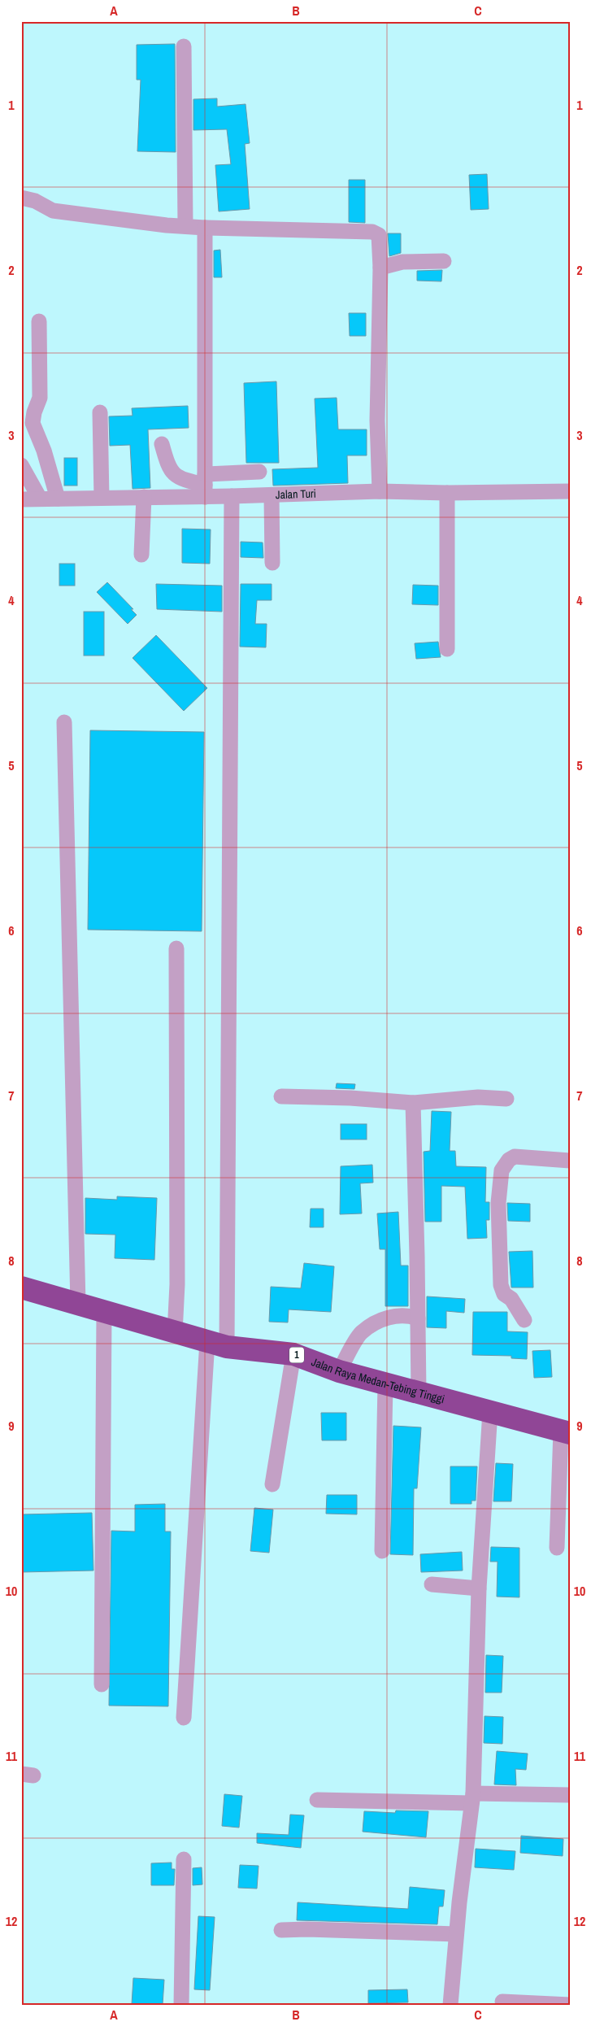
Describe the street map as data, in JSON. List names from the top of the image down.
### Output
{
  "streets": {
    "highway": ["1", "Jalan Raya Medan-Tebing Tinggi"],
    "street": ["Jalan Turi"]
  },
  "grid": {
    "columns": ["A", "B", "C"],
    "rows": [
      "1",
      "2",
      "3",
      "4",
      "5",
      "6",
      "7",
      "8",
      "9",
      "10",
      "11",
      "12"
    ]
  }
}
